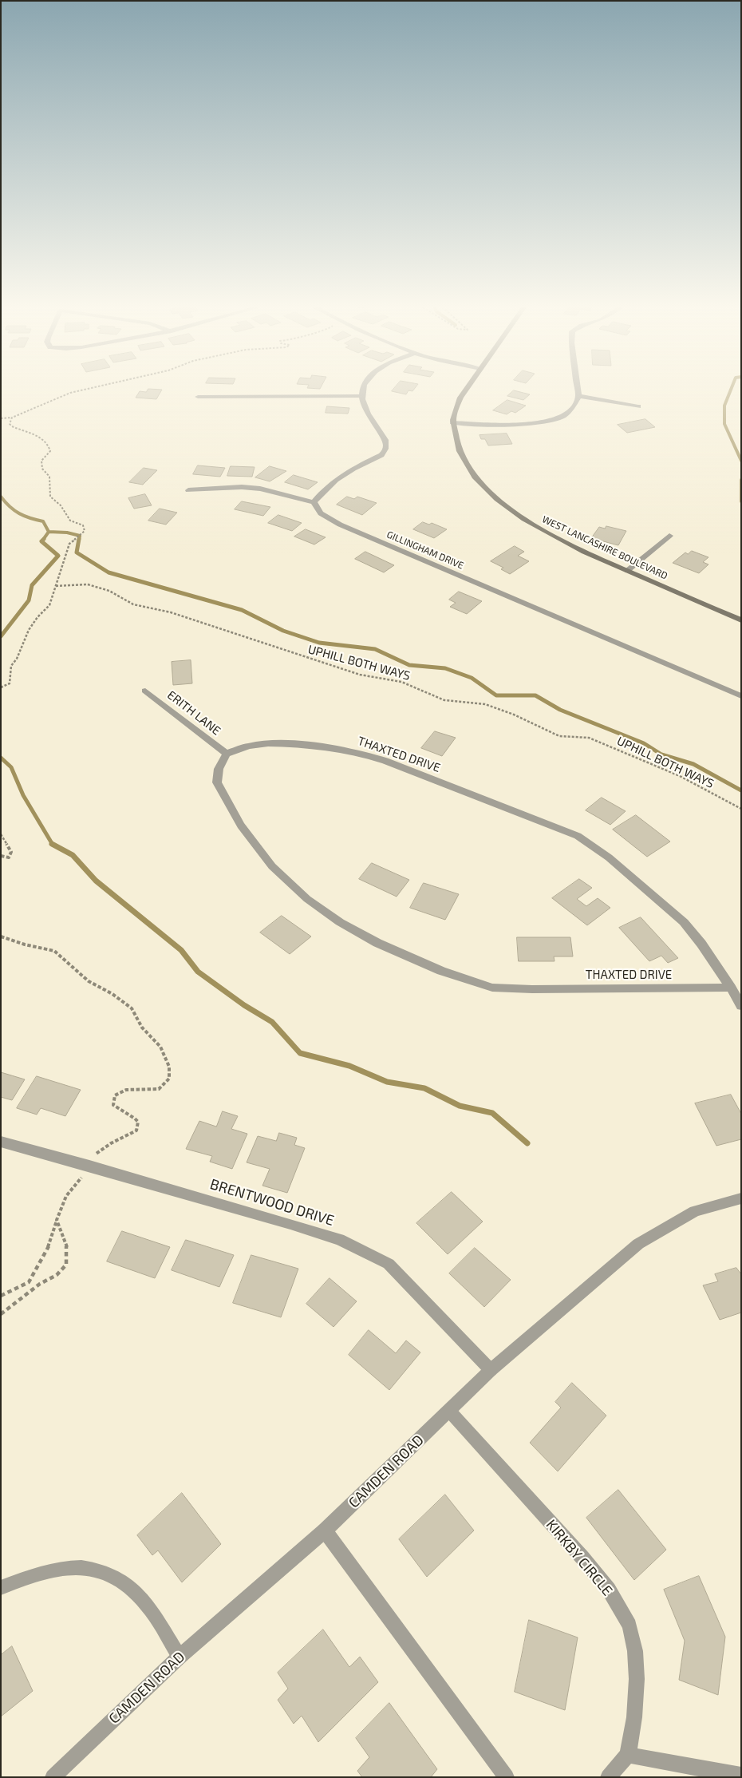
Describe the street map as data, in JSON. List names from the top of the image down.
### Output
{
  "streets": {
    "main road": ["WEST LANCASHIRE BOULEVARD"],
    "street": [
      "GILLINGHAM DRIVE",
      "ERITH LANE",
      "THAXTED DRIVE",
      "BRENTWOOD DRIVE",
      "CAMDEN ROAD",
      "KIRKBY CIRCLE"
    ],
    "path": ["UPHILL BOTH WAYS"]
  },
  "crossings": [
    ["ERITH LANE", "THAXTED DRIVE"],
    ["BRENTWOOD DRIVE", "CAMDEN ROAD"],
    ["CAMDEN ROAD", "KIRKBY CIRCLE"]
  ]
}
